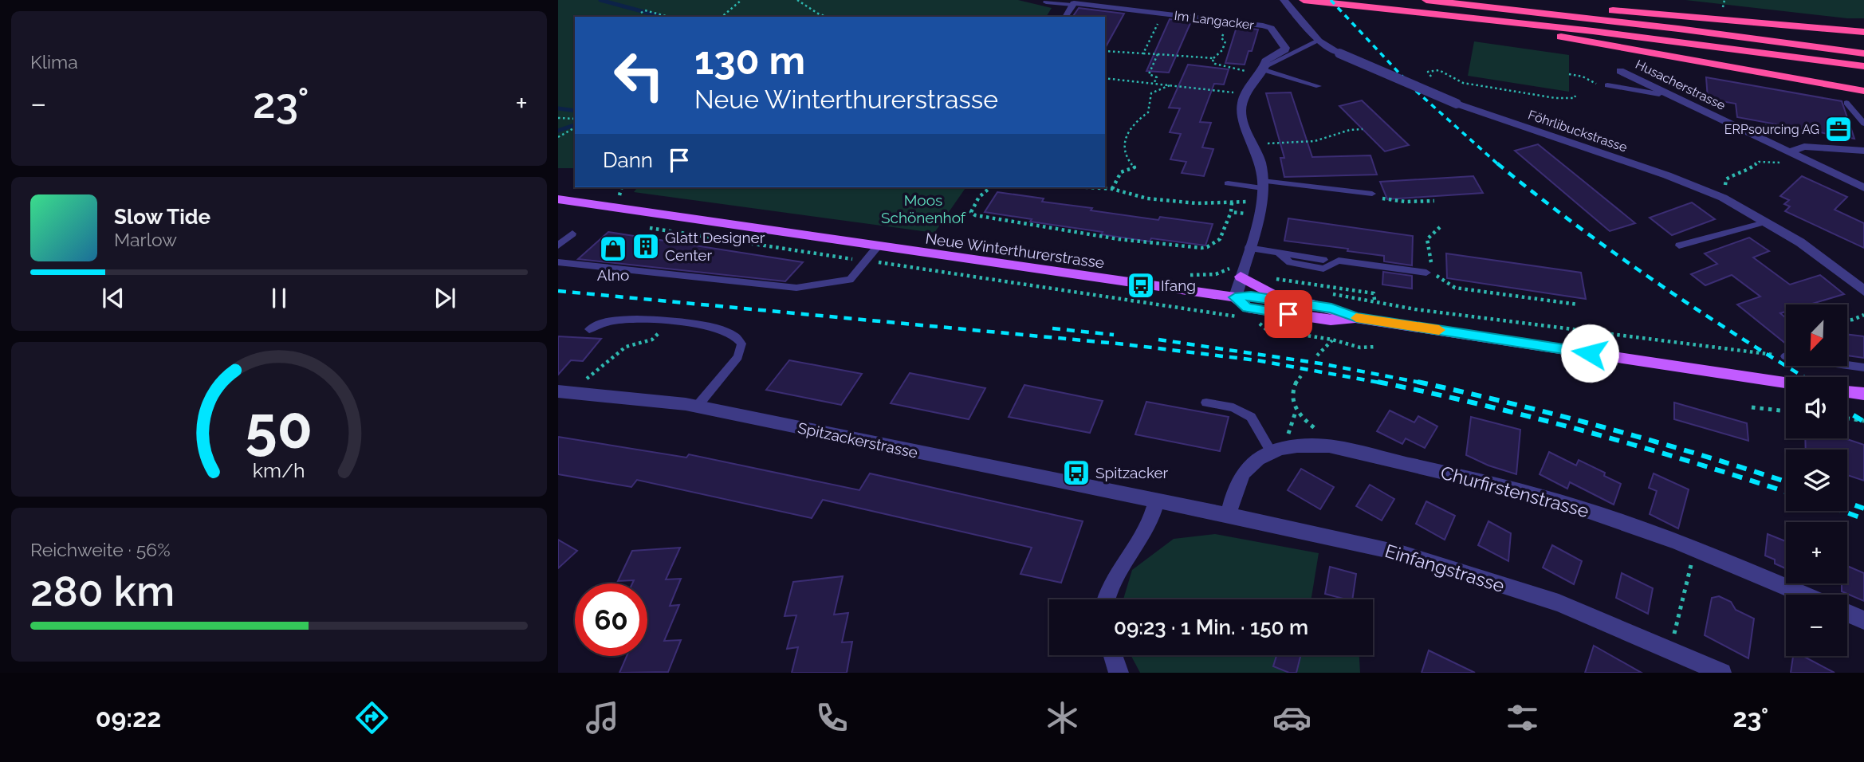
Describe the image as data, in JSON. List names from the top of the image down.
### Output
{
  "streets": {
    "main road": ["Neue Winterthurerstrasse"],
    "street": [
      "Im Langacker",
      "Husacherstrasse",
      "Föhrlibuckstrasse",
      "Spitzackerstrasse",
      "Churfirstenstrasse",
      "Einfangstrasse"
    ]
  },
  "crossings": [
    ["Spitzackerstrasse", "Einfangstrasse"],
    ["Churfirstenstrasse", "Einfangstrasse"]
  ],
  "parks": ["Moos Schönenhof"],
  "places": {
    "office": ["ERPsourcing AG"],
    "building": ["Glatt Designer Center"],
    "shop": ["Alno"],
    "bus stop": ["Ifang", "Spitzacker"]
  },
  "north": "bottom left",
  "page": {
    "tile": [
      "Klima",
      ["Reichweite · 56%", "280 km"]
    ],
    "turn": ["130 m", "Neue Winterthurerstrasse"],
    "heat": ["−", "23°", "+"],
    "then": "Dann",
    "song": ["Slow Tide", "Marlow"],
    "map_buttons": ["+", "−"],
    "limit": "60",
    "trip": "09:23 · 1 Min. · 150 m",
    "tabs": ["09:22", "23°"],
    "gauge": ["50", "km/h"]
  }
}
